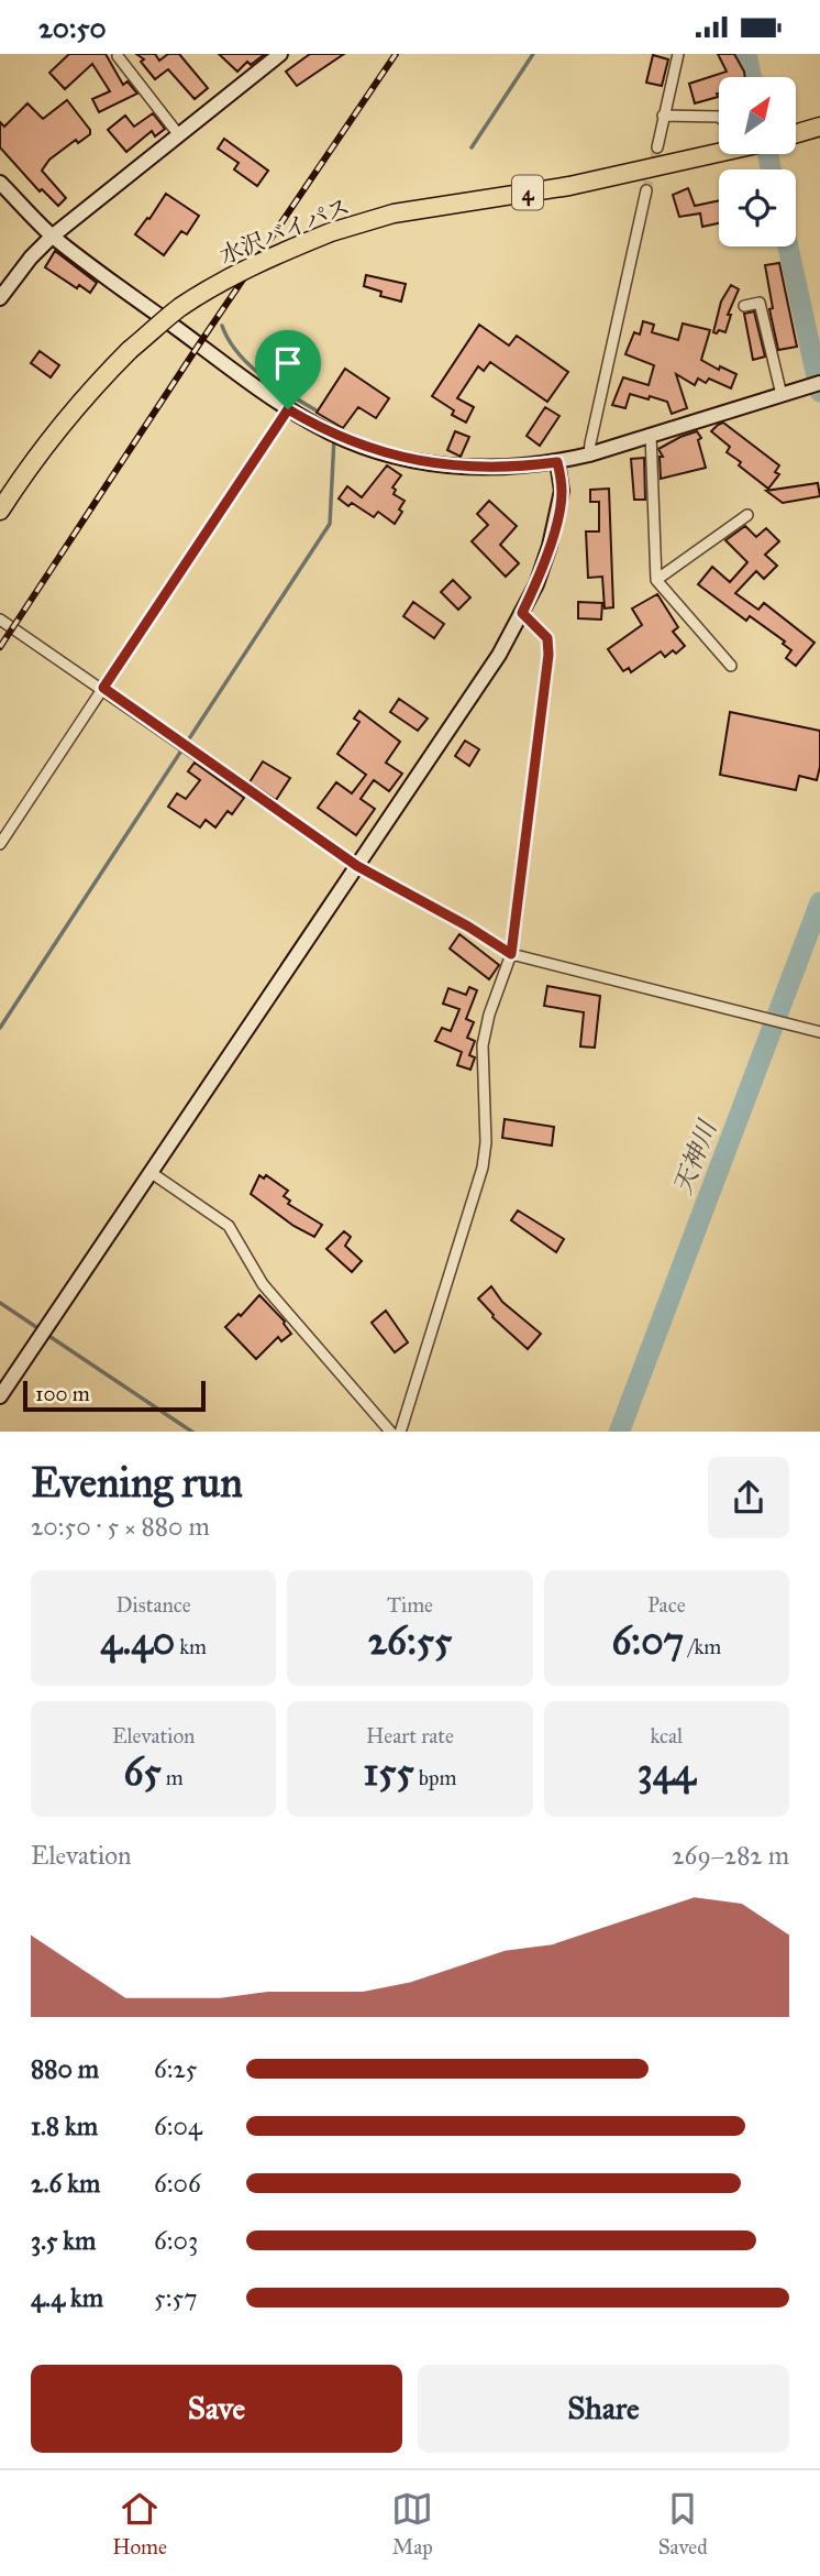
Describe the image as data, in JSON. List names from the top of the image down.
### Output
{
  "streets": {
    "highway": ["4", "水沢バイパス"]
  },
  "water": ["天神川"],
  "scale_bar": "100 m",
  "north": "top right",
  "page": {
    "status": "20:50",
    "scale": "100 m",
    "heading": ["Evening run", "20:50 · 5 × 880 m"],
    "stats": [
      ["Distance", "4.40 km"],
      ["Time", "26:55"],
      ["Pace", "6:07 /km"],
      ["Elevation", "65 m"],
      ["Heart rate", "155 bpm"],
      ["kcal", "344"]
    ],
    "chart": ["Elevation", "269–282 m"],
    "list": [
      {
        "name": "880 m",
        "note": "6:25"
      },
      {
        "name": "1.8 km",
        "note": "6:04"
      },
      {
        "name": "2.6 km",
        "note": "6:06"
      },
      {
        "name": "3.5 km",
        "note": "6:03"
      },
      {
        "name": "4.4 km",
        "note": "5:57"
      }
    ],
    "buttons": ["Save", "Share"],
    "tabs": ["Home", "Map", "Saved"]
  }
}
